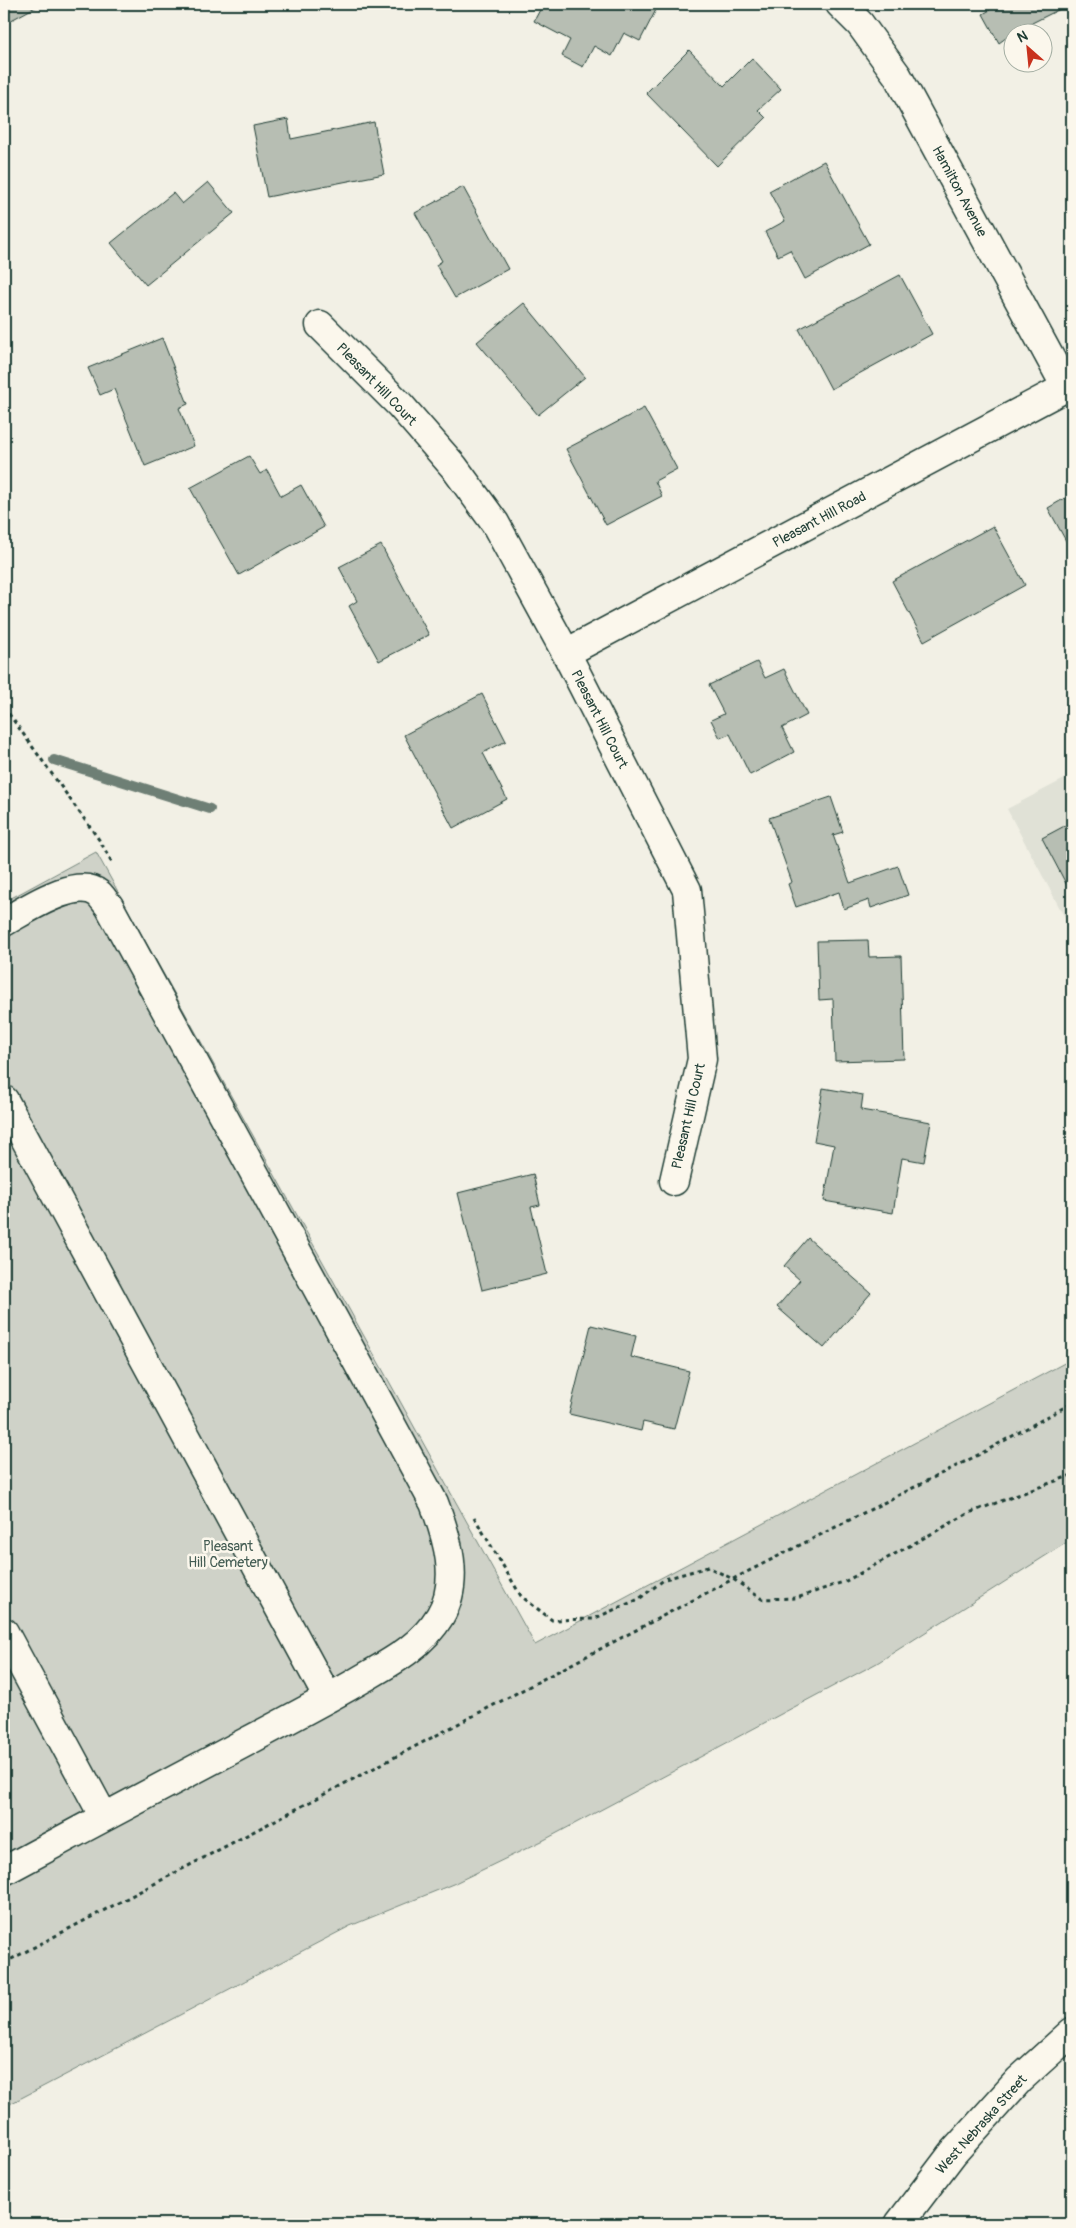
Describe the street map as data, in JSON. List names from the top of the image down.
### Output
{
  "streets": {
    "street": [
      "Hamilton Avenue",
      "Pleasant Hill Court",
      "Pleasant Hill Road",
      "West Nebraska Street"
    ]
  },
  "crossings": [
    ["Hamilton Avenue", "Pleasant Hill Road"],
    ["Pleasant Hill Court", "Pleasant Hill Road"]
  ],
  "parks": ["Pleasant Hill Cemetery"],
  "north": "top left"
}
